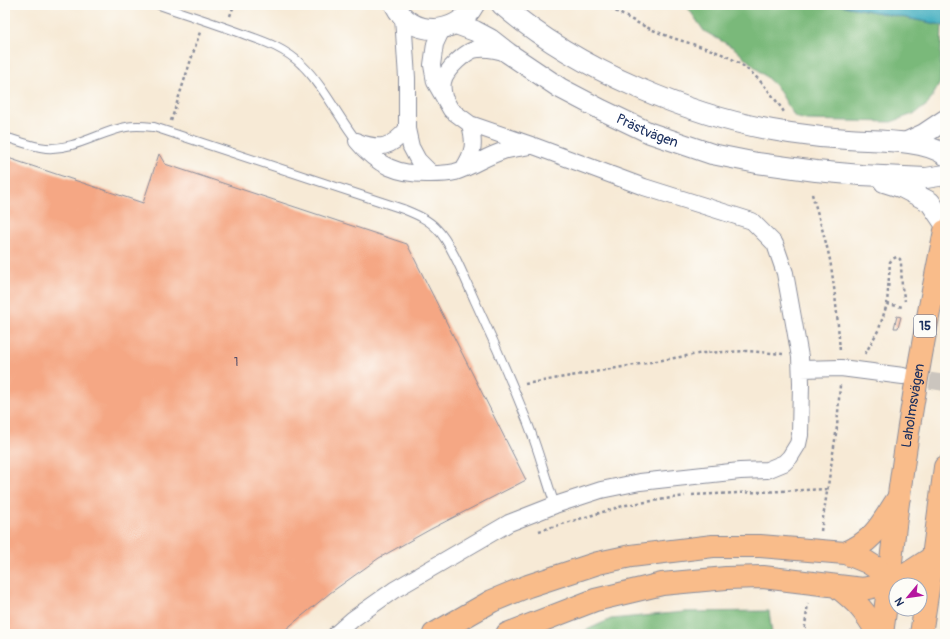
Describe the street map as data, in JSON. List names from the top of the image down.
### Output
{
  "streets": {
    "main road": ["15", "Laholmsvägen"],
    "street": ["Prästvägen"]
  },
  "house_numbers": ["1"],
  "north": "bottom left"
}
